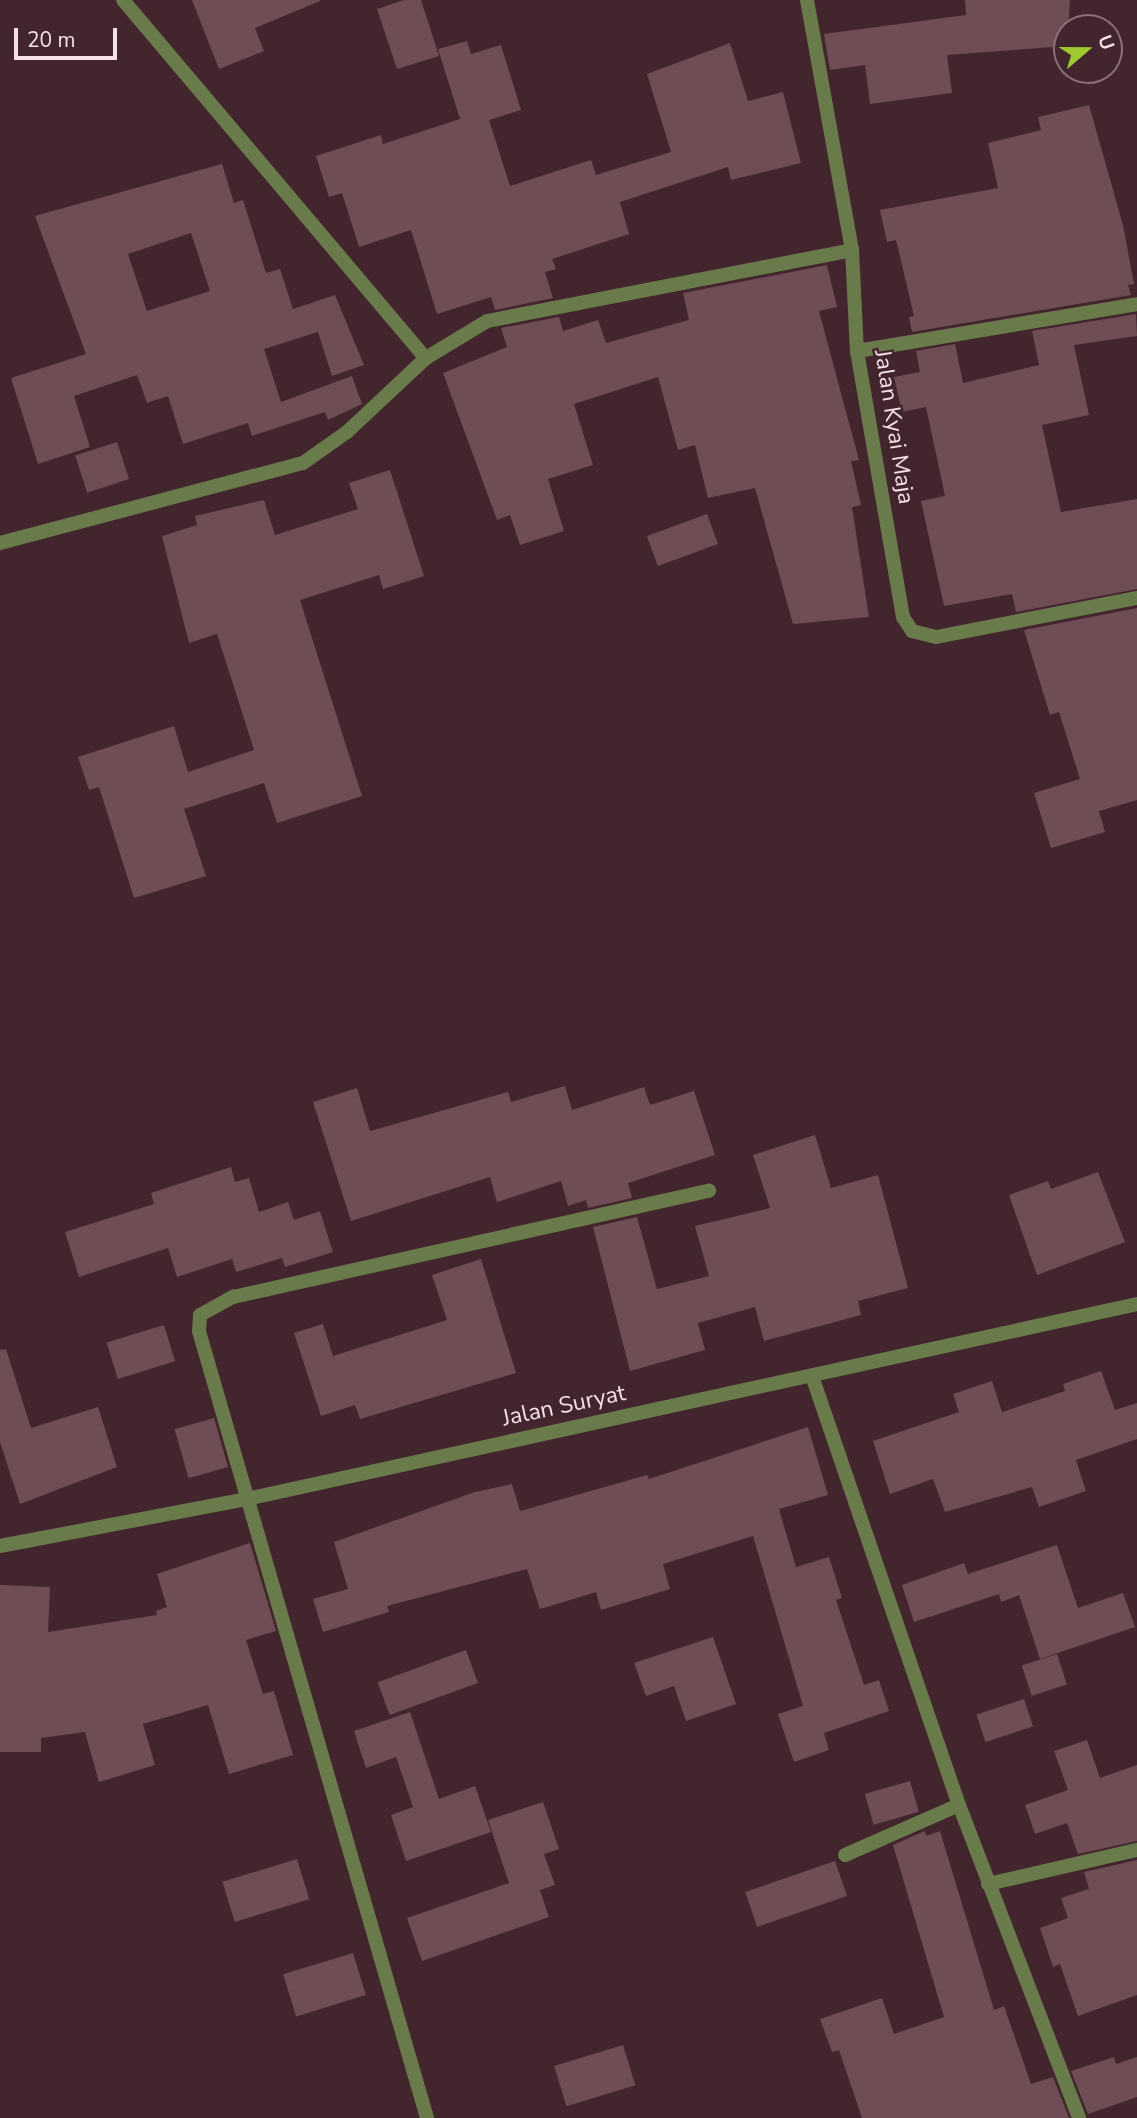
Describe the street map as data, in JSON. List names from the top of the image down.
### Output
{
  "streets": {
    "street": ["Jalan Kyai Maja", "Jalan Suryat"]
  },
  "scale_bar": "20 m",
  "north": "right"
}
